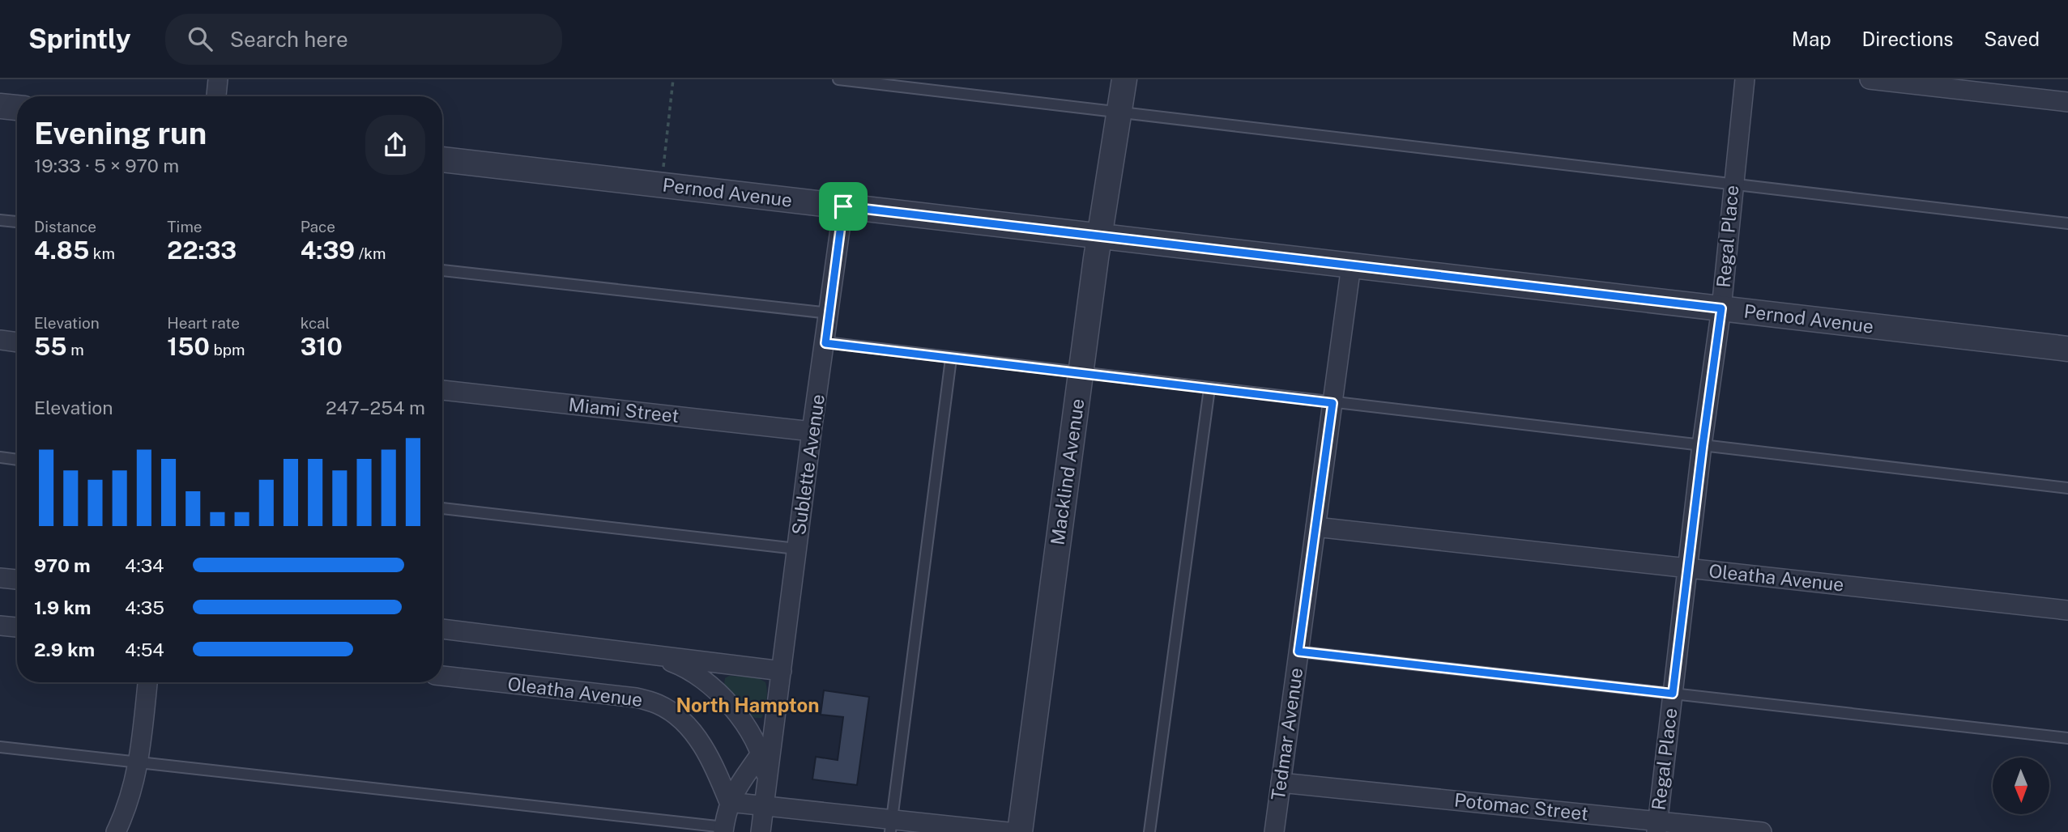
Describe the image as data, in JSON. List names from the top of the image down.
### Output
{
  "streets": {
    "street": [
      "Pernod Avenue",
      "Regal Place",
      "Miami Street",
      "Sublette Avenue",
      "Macklind Avenue",
      "Oleatha Avenue",
      "Tedmar Avenue",
      "Potomac Street"
    ]
  },
  "crossings": [
    ["Pernod Avenue", "Regal Place"],
    ["Pernod Avenue", "Sublette Avenue"],
    ["Pernod Avenue", "Macklind Avenue"],
    ["Pernod Avenue", "Tedmar Avenue"],
    ["Regal Place", "Oleatha Avenue"],
    ["Regal Place", "Potomac Street"],
    ["Miami Street", "Sublette Avenue"],
    ["Sublette Avenue", "Oleatha Avenue"],
    ["Oleatha Avenue", "Tedmar Avenue"],
    ["Tedmar Avenue", "Potomac Street"]
  ],
  "districts": ["North Hampton"],
  "north": "bottom",
  "page": {
    "header": "Sprintly",
    "search": "Search here",
    "nav": ["Map", "Directions", "Saved"],
    "heading": ["Evening run", "19:33 · 5 × 970 m"],
    "stats": [
      ["Distance", "4.85 km"],
      ["Time", "22:33"],
      ["Pace", "4:39 /km"],
      ["Elevation", "55 m"],
      ["Heart rate", "150 bpm"],
      ["kcal", "310"]
    ],
    "chart": ["Elevation", "247–254 m"],
    "list": [
      {
        "name": "970 m",
        "note": "4:34"
      },
      {
        "name": "1.9 km",
        "note": "4:35"
      },
      {
        "name": "2.9 km",
        "note": "4:54"
      }
    ]
  }
}
